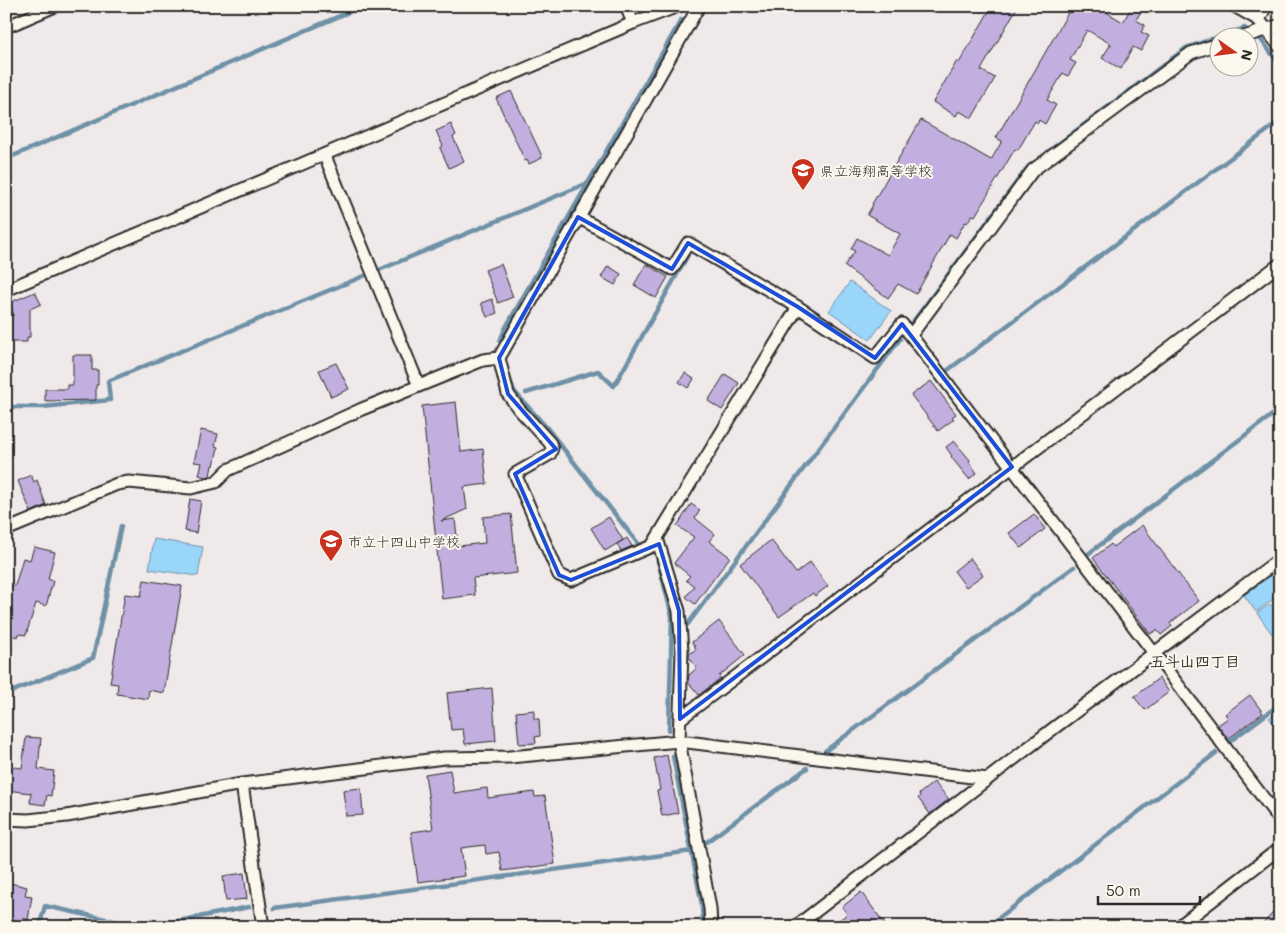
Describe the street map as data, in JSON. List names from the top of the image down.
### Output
{
  "districts": ["五斗山四丁目"],
  "places": {
    "school or university": ["県立海翔高等学校", "市立十四山中学校"]
  },
  "scale_bar": "50 m",
  "north": "right"
}
